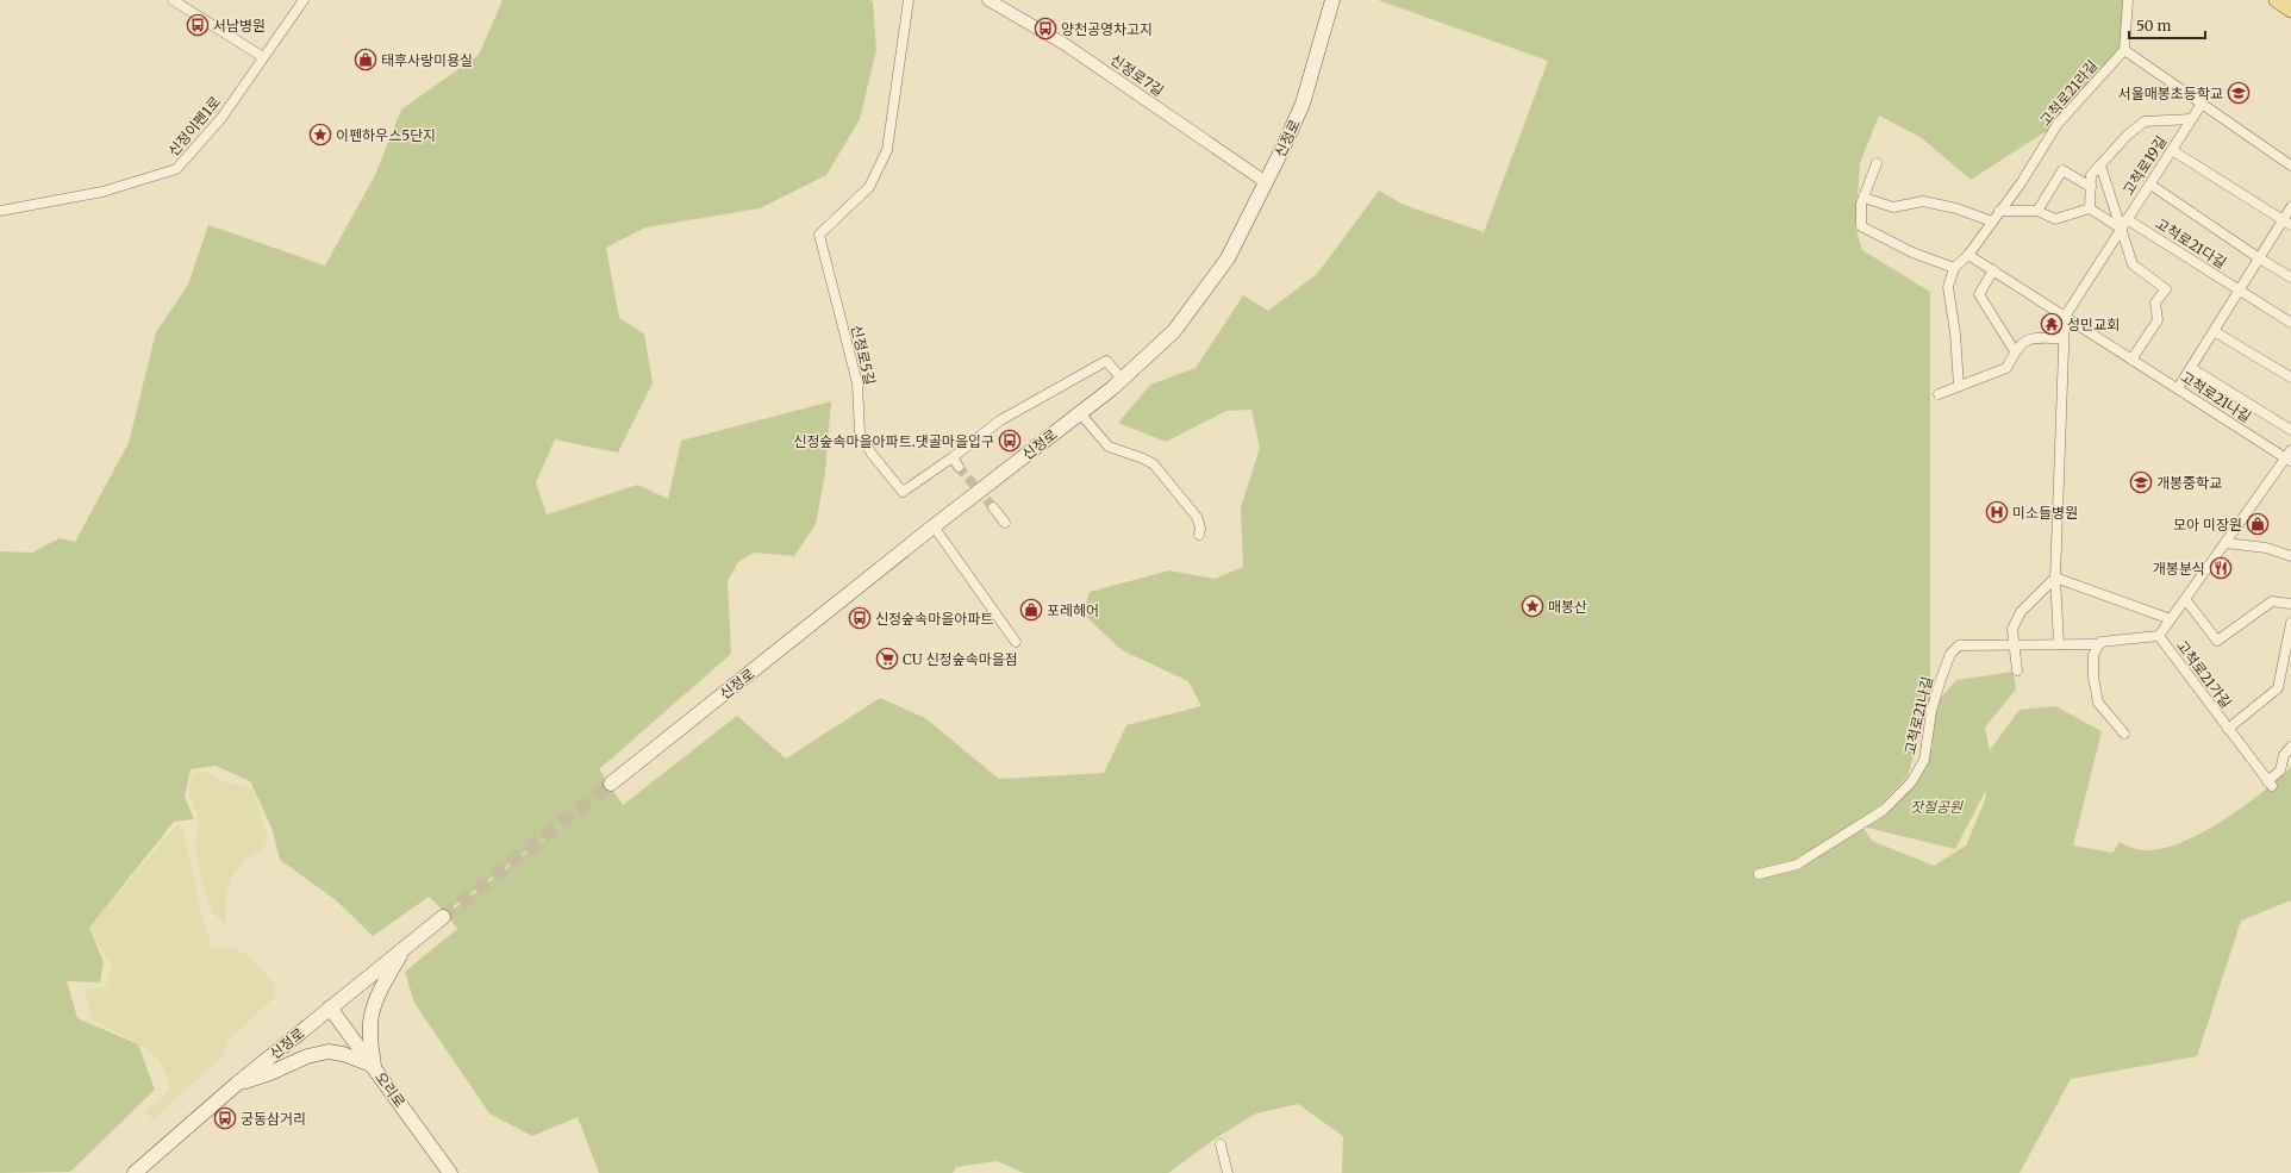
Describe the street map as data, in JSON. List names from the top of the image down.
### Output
{
  "streets": {
    "main road": ["신정로", "오리로"],
    "street": [
      "신정로7길",
      "고척로21라길",
      "신정이펜1로",
      "고척로19길",
      "고척로21다길",
      "신정로5길",
      "고척로21나길",
      "고척로21가길"
    ]
  },
  "crossings": [
    ["신정로7길", "신정로"],
    ["고척로21라길", "고척로21나길"],
    ["신정로", "신정로5길"],
    ["신정로", "오리로"],
    ["고척로19길", "고척로21다길"],
    ["고척로19길", "고척로21나길"],
    ["고척로21나길", "고척로21가길"]
  ],
  "parks": ["잣절공원"],
  "places": {
    "bus stop": [
      "서남병원",
      "양천공영차고지",
      "신정숲속마을아파트.댓골마을입구",
      "신정숲속마을아파트",
      "궁동삼거리"
    ],
    "shop": ["태후사랑미용실", "모아 미장원", "포레헤어"],
    "school or university": ["서울매봉초등학교", "개봉중학교"],
    "place": ["이펜하우스5단지", "매봉산"],
    "temple": ["성민교회"],
    "hospital": ["미소들병원"],
    "restaurant": ["개봉분식"],
    "supermarket": ["CU 신정숲속마을점"]
  },
  "scale_bar": "50 m"
}
